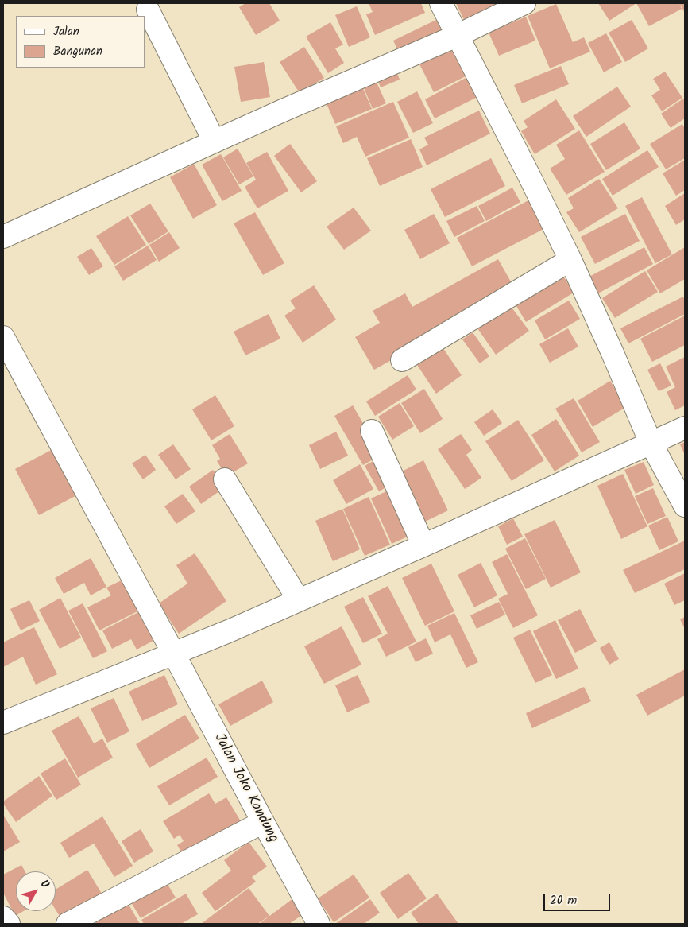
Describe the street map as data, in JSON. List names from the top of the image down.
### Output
{
  "streets": {
    "street": ["Jalan Joko Kandung"]
  },
  "legend": ["Jalan", "Bangunan"],
  "scale_bar": "20 m",
  "north": "top right"
}
